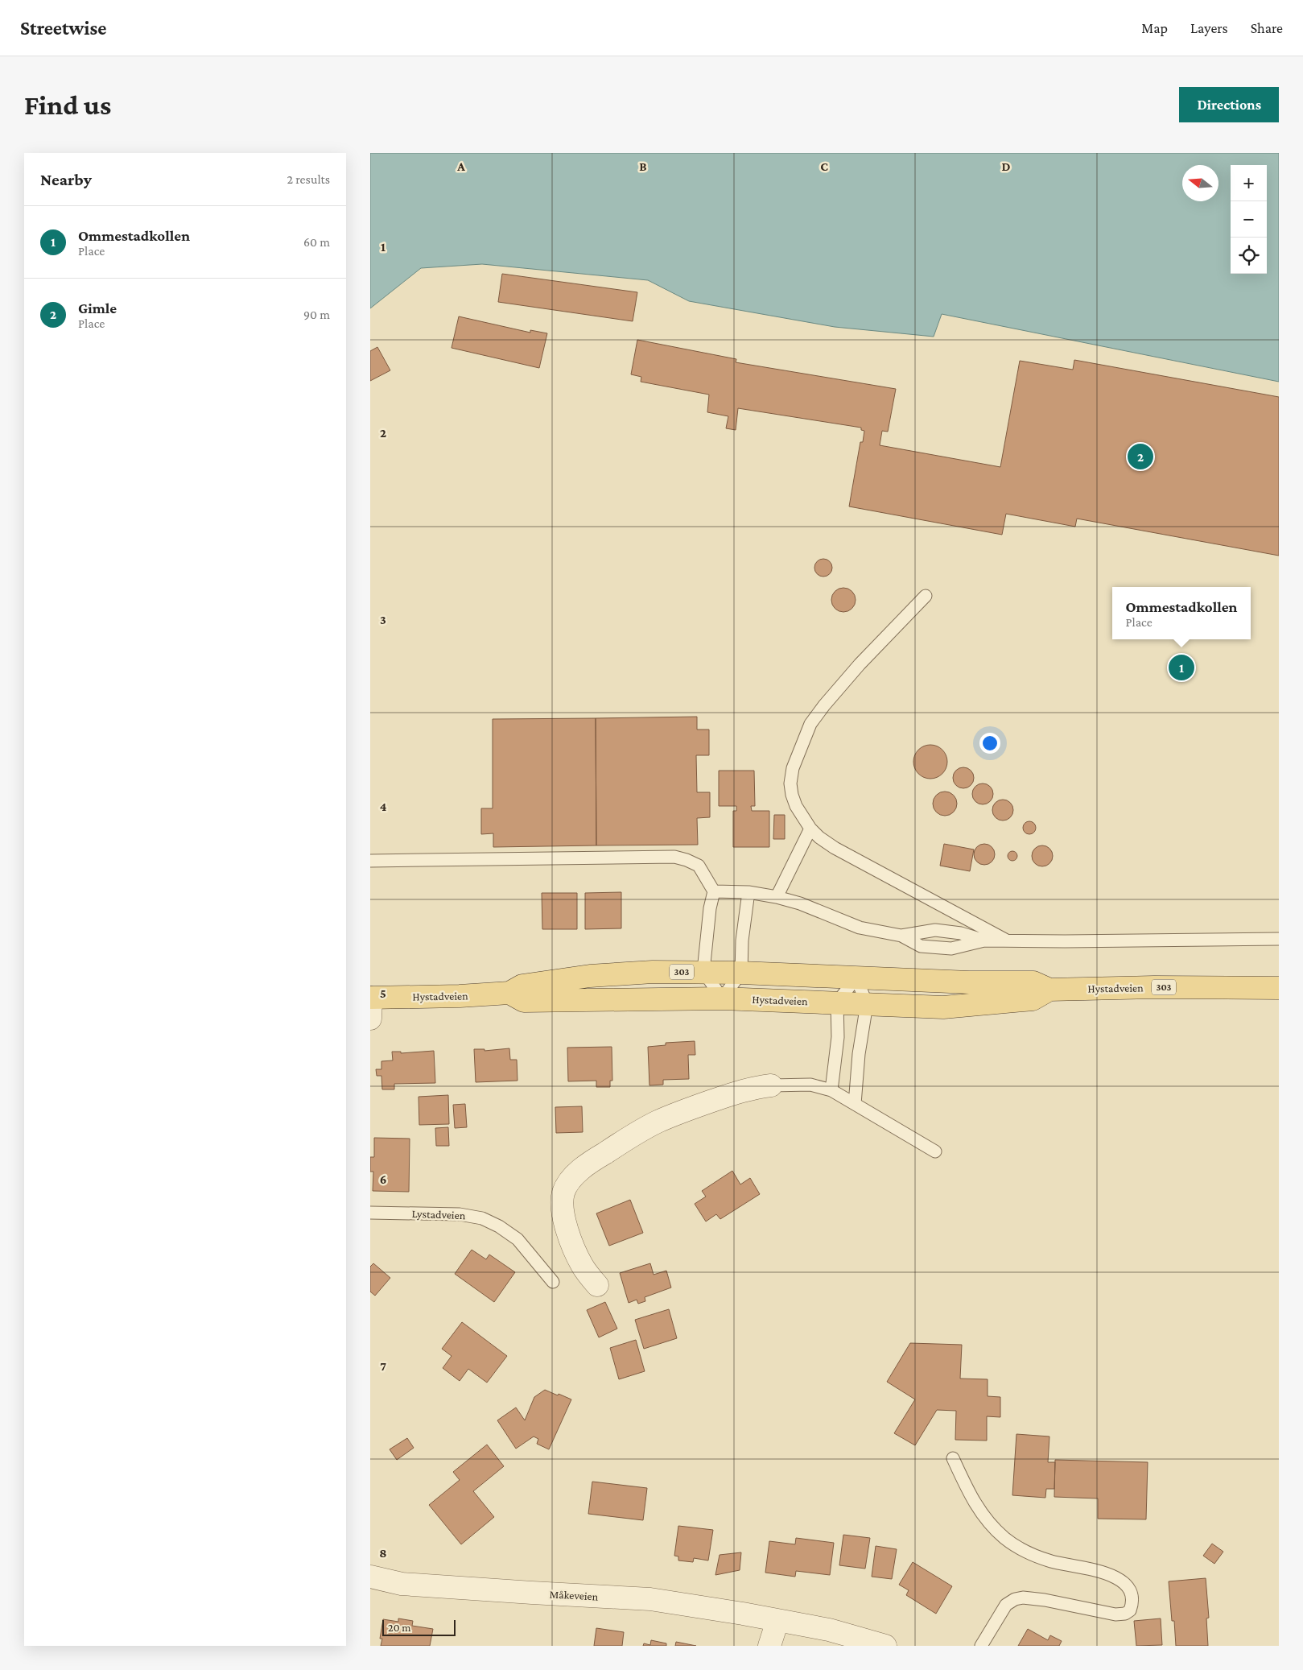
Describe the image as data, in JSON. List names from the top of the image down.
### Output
{
  "streets": {
    "main road": ["303", "Hystadveien"],
    "street": ["Måkeveien"],
    "lane": ["Lystadveien"]
  },
  "scale_bar": "20 m",
  "north": "left",
  "page": {
    "header": "Streetwise",
    "nav": ["Map", "Layers", "Share"],
    "buttons": "Directions",
    "title": "Find us",
    "heading": ["Nearby", "2 results"],
    "map_buttons": ["+", "−"],
    "list": [
      {
        "mark": "1",
        "name": "Ommestadkollen",
        "note": "Place",
        "value": "60 m"
      },
      {
        "mark": "2",
        "name": "Gimle",
        "note": "Place",
        "value": "90 m"
      }
    ],
    "pins": ["2", "1"],
    "popup": ["Ommestadkollen", "Place"],
    "scale": "20 m"
  },
  "grid": {
    "columns": [
      "A",
      "B",
      "C",
      "D"
    ],
    "rows": [
      "1",
      "2",
      "3",
      "4",
      "5",
      "6",
      "7",
      "8"
    ]
  }
}
